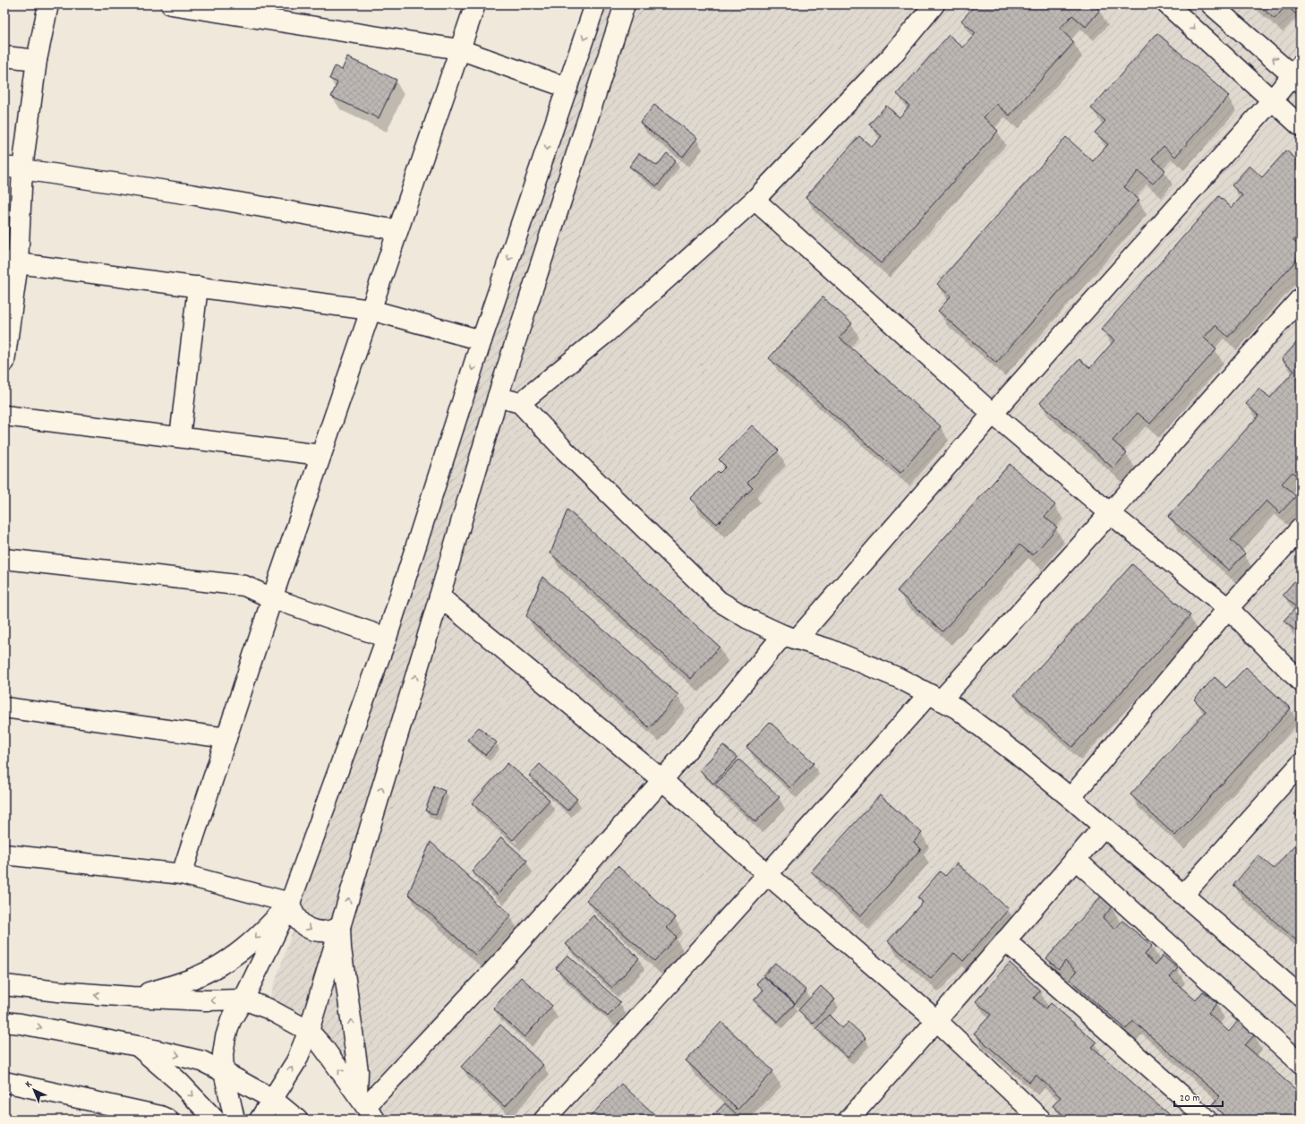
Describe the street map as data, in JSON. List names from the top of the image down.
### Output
{
  "scale_bar": "20 m",
  "north": "top left"
}
